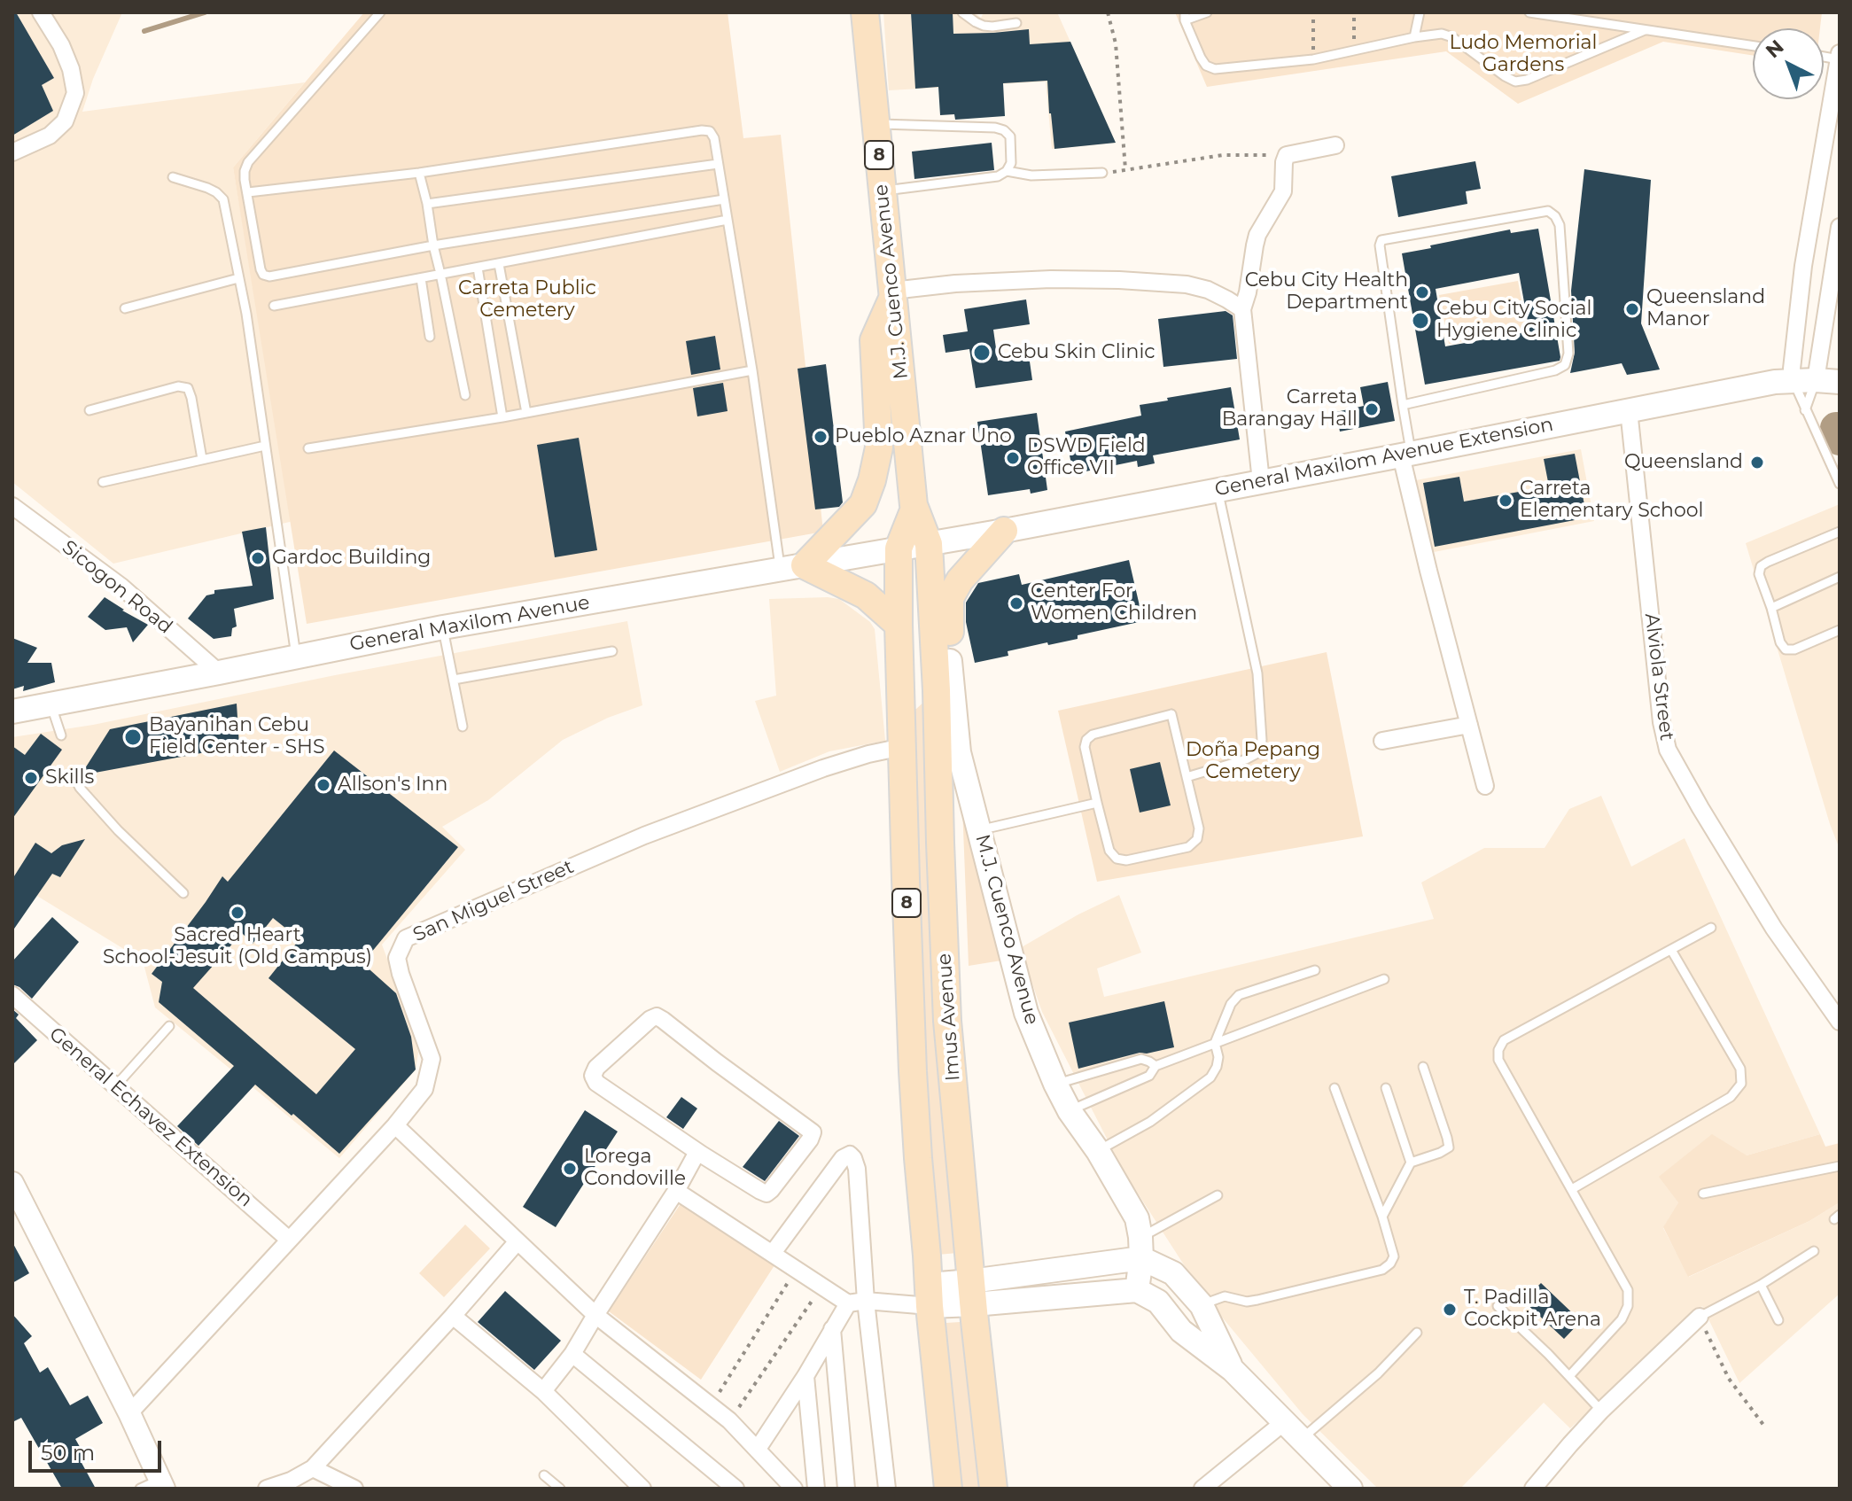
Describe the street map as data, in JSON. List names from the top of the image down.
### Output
{
  "streets": {
    "main road": [
      "8",
      "M.J. Cuenco Avenue",
      "General Maxilom Avenue Extension",
      "General Maxilom Avenue",
      "Imus Avenue"
    ],
    "street": [
      "Sicogon Road",
      "Alviola Street",
      "San Miguel Street",
      "General Echavez Extension"
    ]
  },
  "crossings": [
    ["M.J. Cuenco Avenue", "General Maxilom Avenue Extension"],
    ["M.J. Cuenco Avenue", "General Maxilom Avenue"],
    ["M.J. Cuenco Avenue", "Imus Avenue"],
    ["General Maxilom Avenue Extension", "General Maxilom Avenue"],
    ["General Maxilom Avenue Extension", "Alviola Street"],
    ["General Maxilom Avenue Extension", "Imus Avenue"],
    ["Sicogon Road", "General Maxilom Avenue"],
    ["General Maxilom Avenue", "Imus Avenue"],
    ["San Miguel Street", "Imus Avenue"],
    ["San Miguel Street", "General Echavez Extension"]
  ],
  "parks": ["Ludo Memorial Gardens", "Carreta Public Cemetery", "Doña Pepang Cemetery"],
  "places": [
    "Cebu City Health Department",
    "Queensland Manor",
    "Cebu City Social Hygiene Clinic",
    "Cebu Skin Clinic",
    "Carreta Barangay Hall",
    "Pueblo Aznar Uno",
    "DSWD Field Office VII",
    "Queensland",
    "Carreta Elementary School",
    "Gardoc Building",
    "Center For Women Children",
    "Bayanihan Cebu Field Center - SHS",
    "Skills",
    "Allson's Inn",
    "Sacred Heart School-Jesuit (Old Campus)",
    "Lorega Condoville",
    "T. Padilla Cockpit Arena"
  ],
  "scale_bar": "50 m",
  "north": "top left"
}
